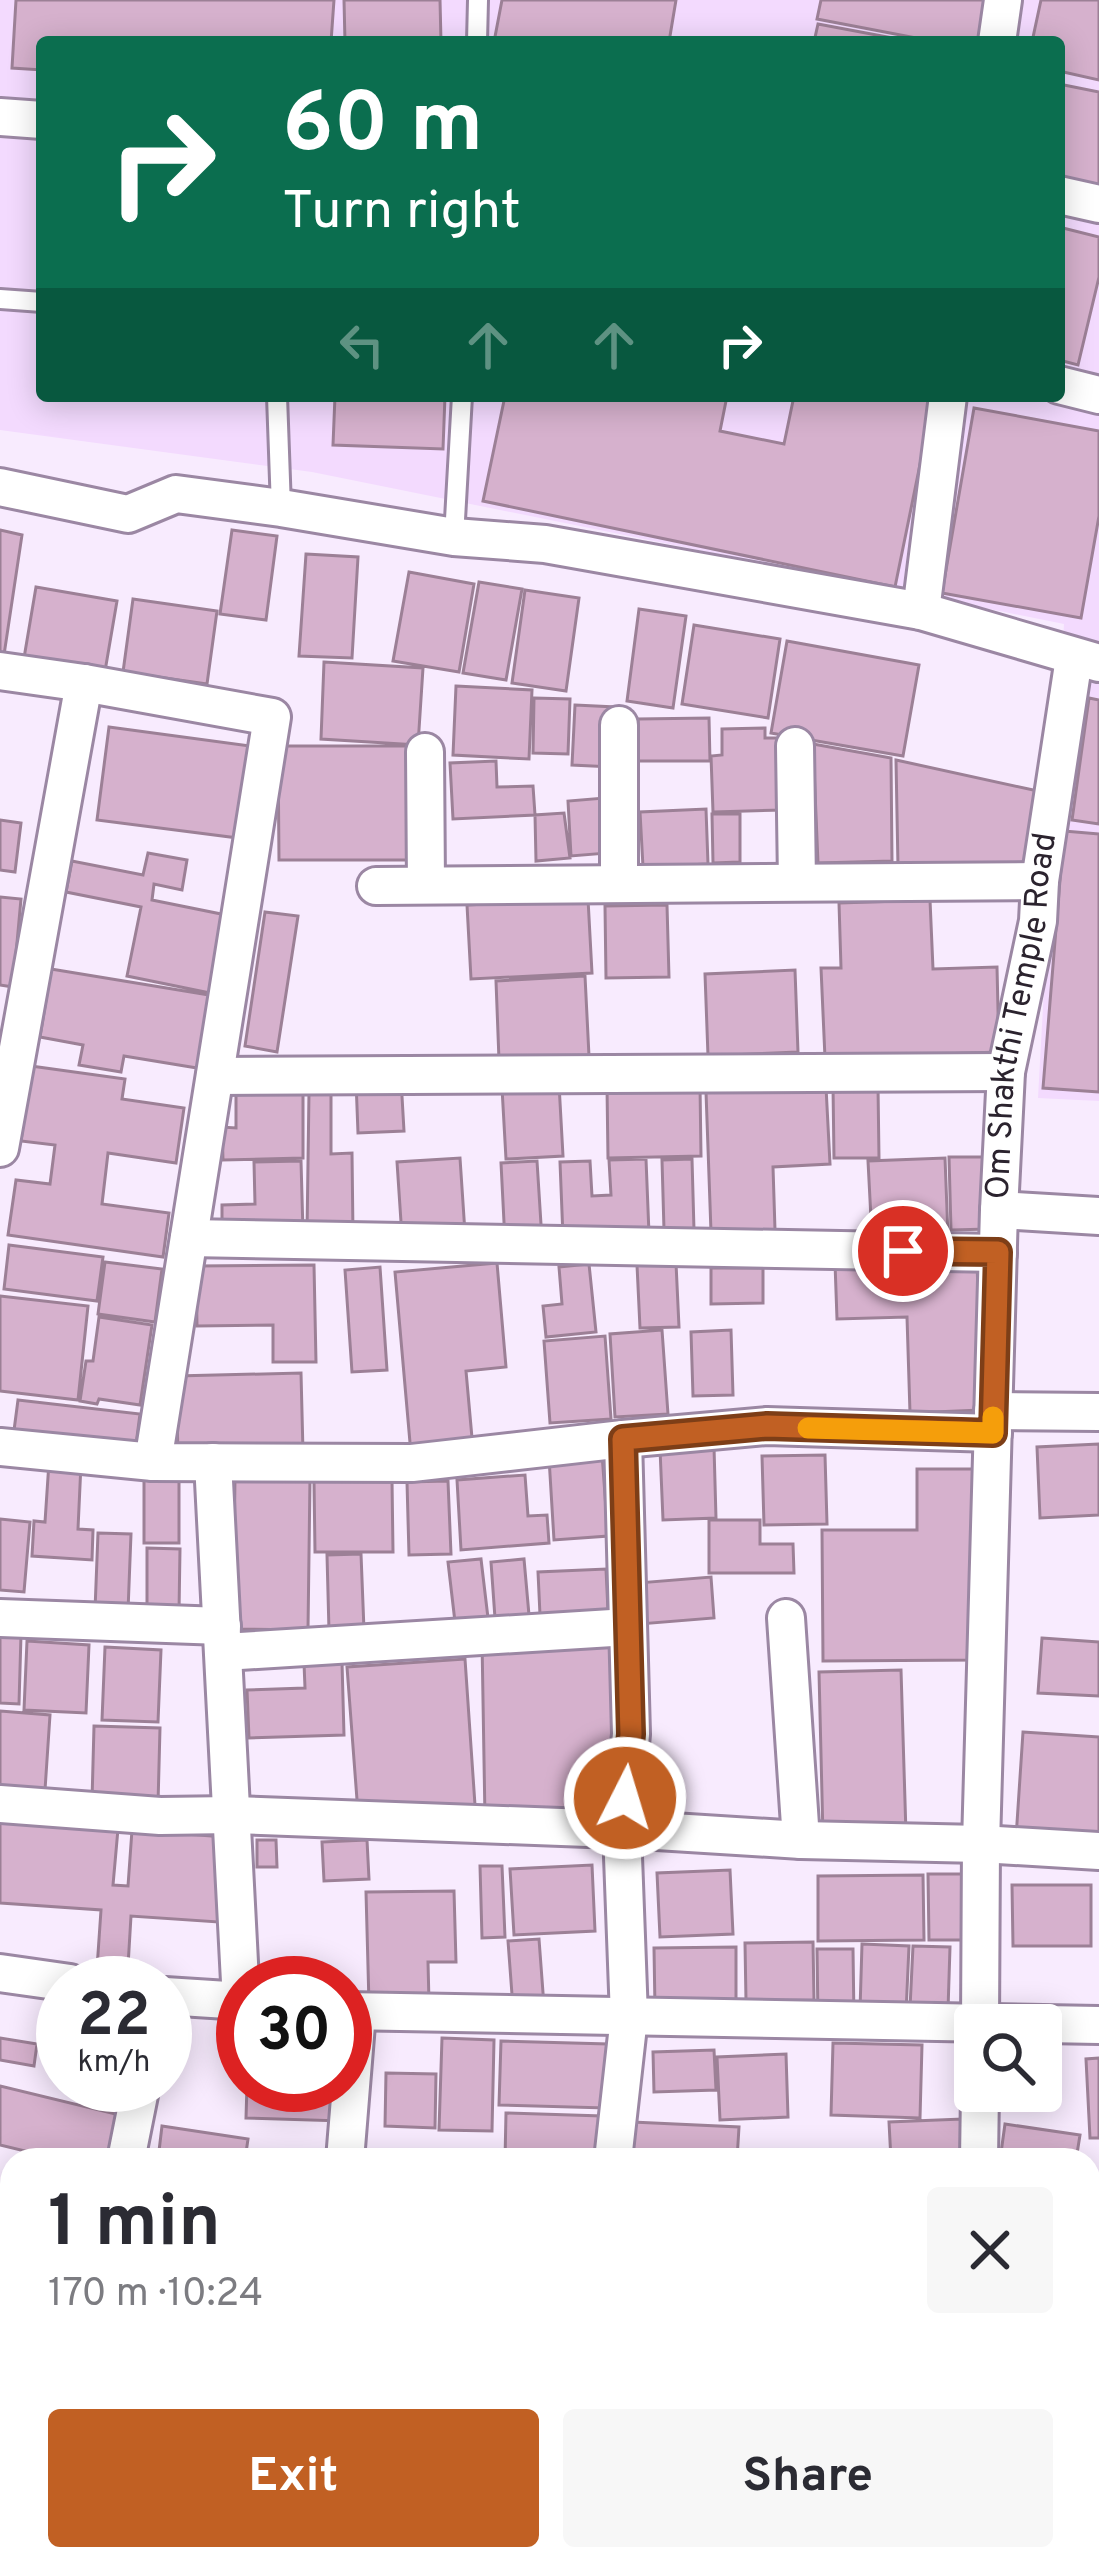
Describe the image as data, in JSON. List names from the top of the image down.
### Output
{
  "streets": {
    "street": ["Om Shakthi Temple Road"]
  },
  "page": {
    "turn": ["60 m", "Turn right"],
    "speed": "22 km/h",
    "limit": "30",
    "heading": ["1 min", "170 m · 10:24"],
    "buttons": ["Exit", "Share"]
  }
}
